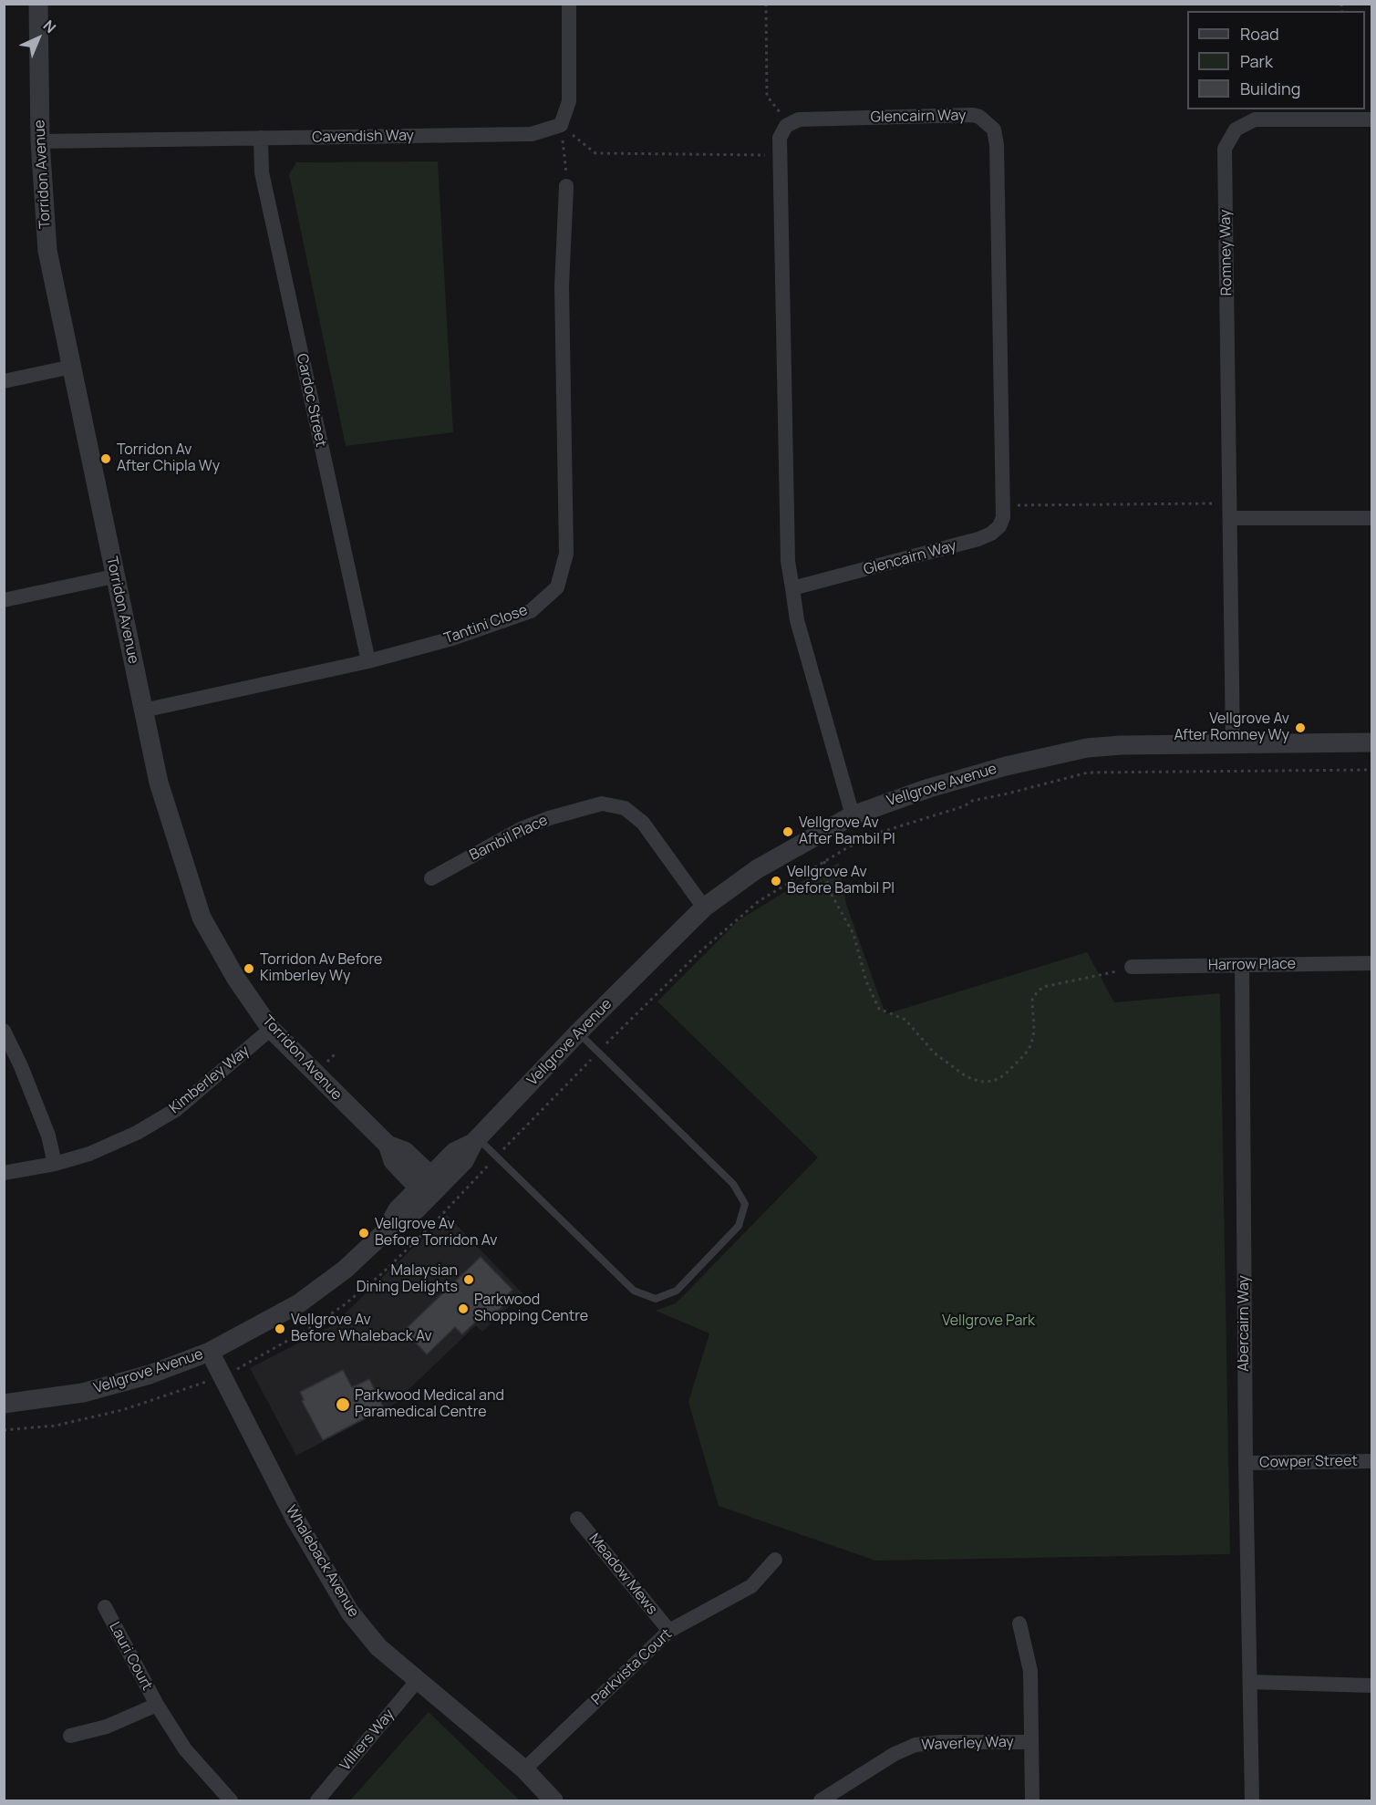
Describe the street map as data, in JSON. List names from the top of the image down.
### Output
{
  "streets": {
    "street": [
      "Glencairn Way",
      "Cavendish Way",
      "Torridon Avenue",
      "Romney Way",
      "Cardoc Street",
      "Tantini Close",
      "Vellgrove Avenue",
      "Bambil Place",
      "Harrow Place",
      "Kimberley Way",
      "Abercairn Way",
      "Cowper Street",
      "Whaleback Avenue",
      "Meadow Mews",
      "Lauri Court",
      "Parkvista Court",
      "Villiers Way",
      "Waverley Way"
    ]
  },
  "crossings": [
    ["Cavendish Way", "Torridon Avenue"],
    ["Cavendish Way", "Cardoc Street"],
    ["Torridon Avenue", "Tantini Close"],
    ["Torridon Avenue", "Vellgrove Avenue"],
    ["Torridon Avenue", "Kimberley Way"],
    ["Romney Way", "Vellgrove Avenue"],
    ["Cardoc Street", "Tantini Close"],
    ["Vellgrove Avenue", "Bambil Place"],
    ["Vellgrove Avenue", "Whaleback Avenue"],
    ["Harrow Place", "Abercairn Way"],
    ["Abercairn Way", "Cowper Street"],
    ["Whaleback Avenue", "Parkvista Court"],
    ["Whaleback Avenue", "Villiers Way"],
    ["Meadow Mews", "Parkvista Court"]
  ],
  "parks": ["Vellgrove Park"],
  "places": [
    "Torridon Av After Chipla Wy",
    "Vellgrove Av After Romney Wy",
    "Vellgrove Av After Bambil Pl",
    "Vellgrove Av Before Bambil Pl",
    "Torridon Av Before Kimberley Wy",
    "Vellgrove Av Before Torridon Av",
    "Malaysian Dining Delights",
    "Parkwood Shopping Centre",
    "Vellgrove Av Before Whaleback Av",
    "Parkwood Medical and Paramedical Centre"
  ],
  "legend": ["Road", "Park", "Building"],
  "north": "top right"
}
